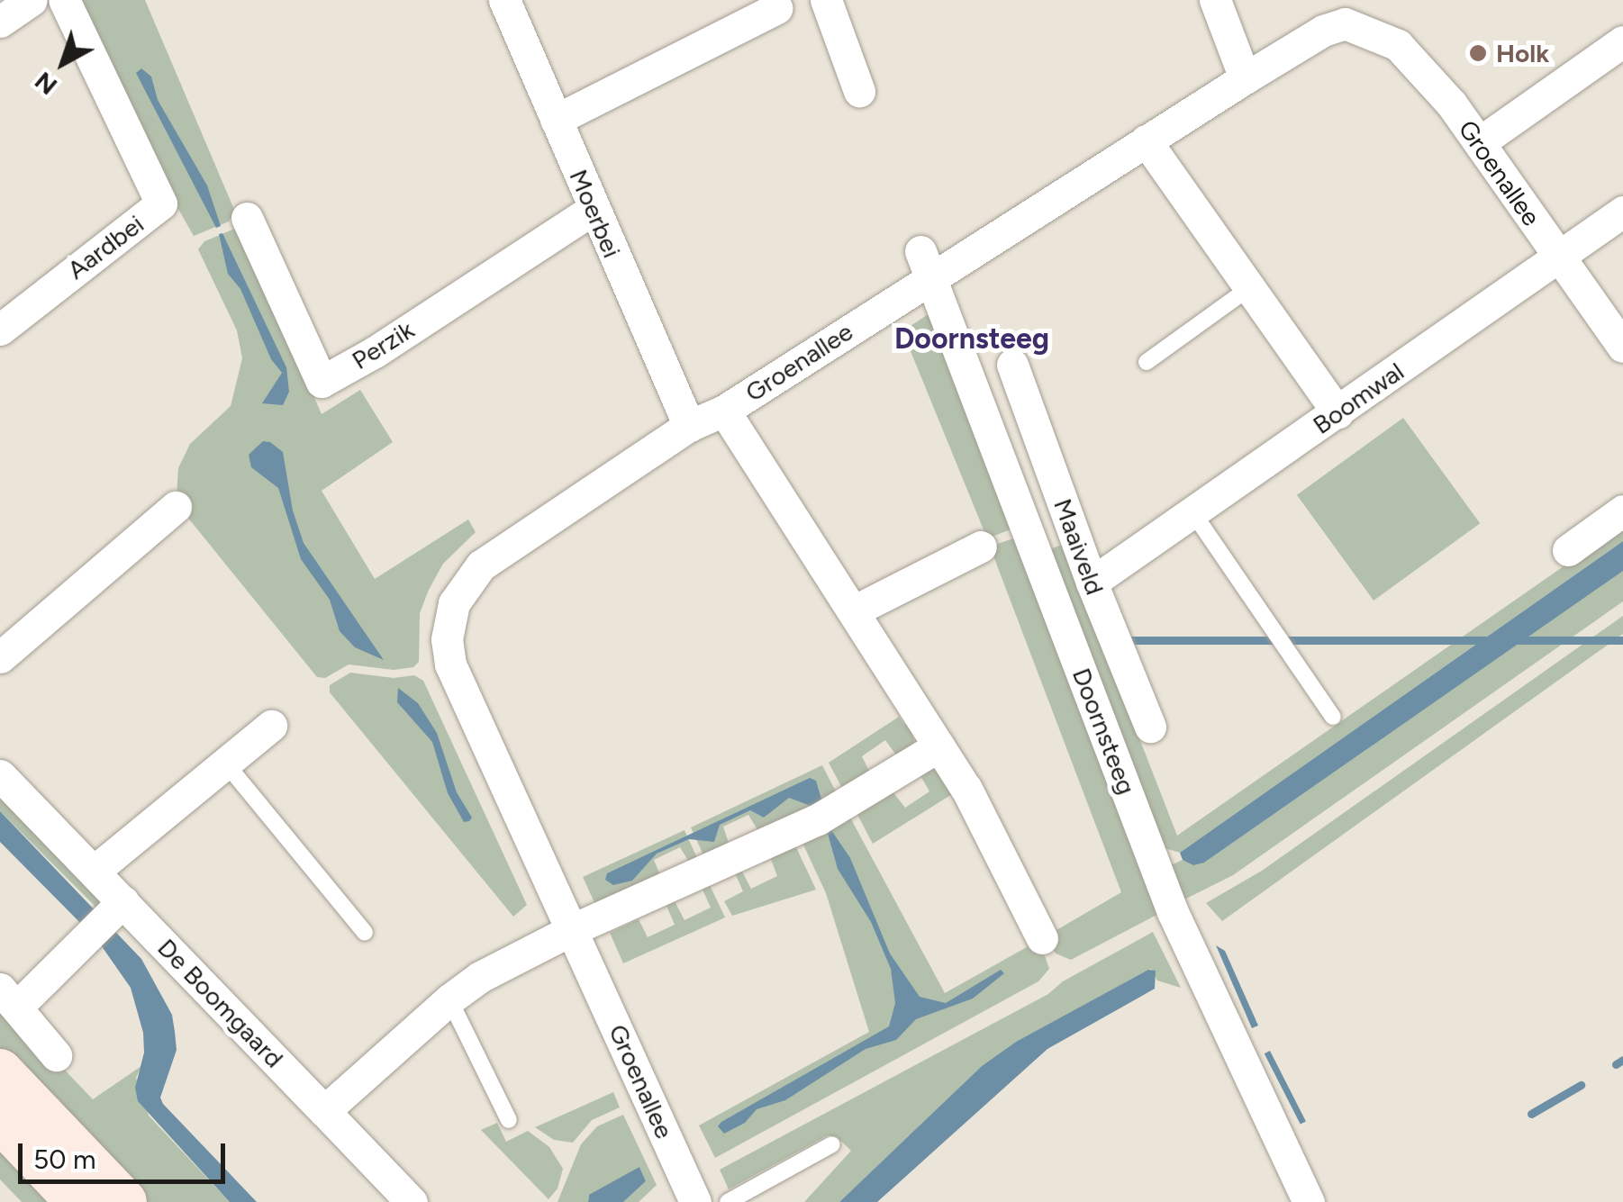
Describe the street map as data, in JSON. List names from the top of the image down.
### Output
{
  "streets": {
    "street": [
      "Groenallee",
      "Moerbei",
      "Aardbei",
      "Perzik",
      "Boomwal",
      "Maaiveld",
      "Doornsteeg",
      "De Boomgaard"
    ]
  },
  "crossings": [
    ["Groenallee", "Moerbei"],
    ["Groenallee", "Boomwal"],
    ["Groenallee", "Doornsteeg"],
    ["Moerbei", "Perzik"],
    ["Boomwal", "Maaiveld"]
  ],
  "districts": ["Doornsteeg"],
  "places": ["Holk"],
  "scale_bar": "50 m",
  "north": "bottom left"
}
